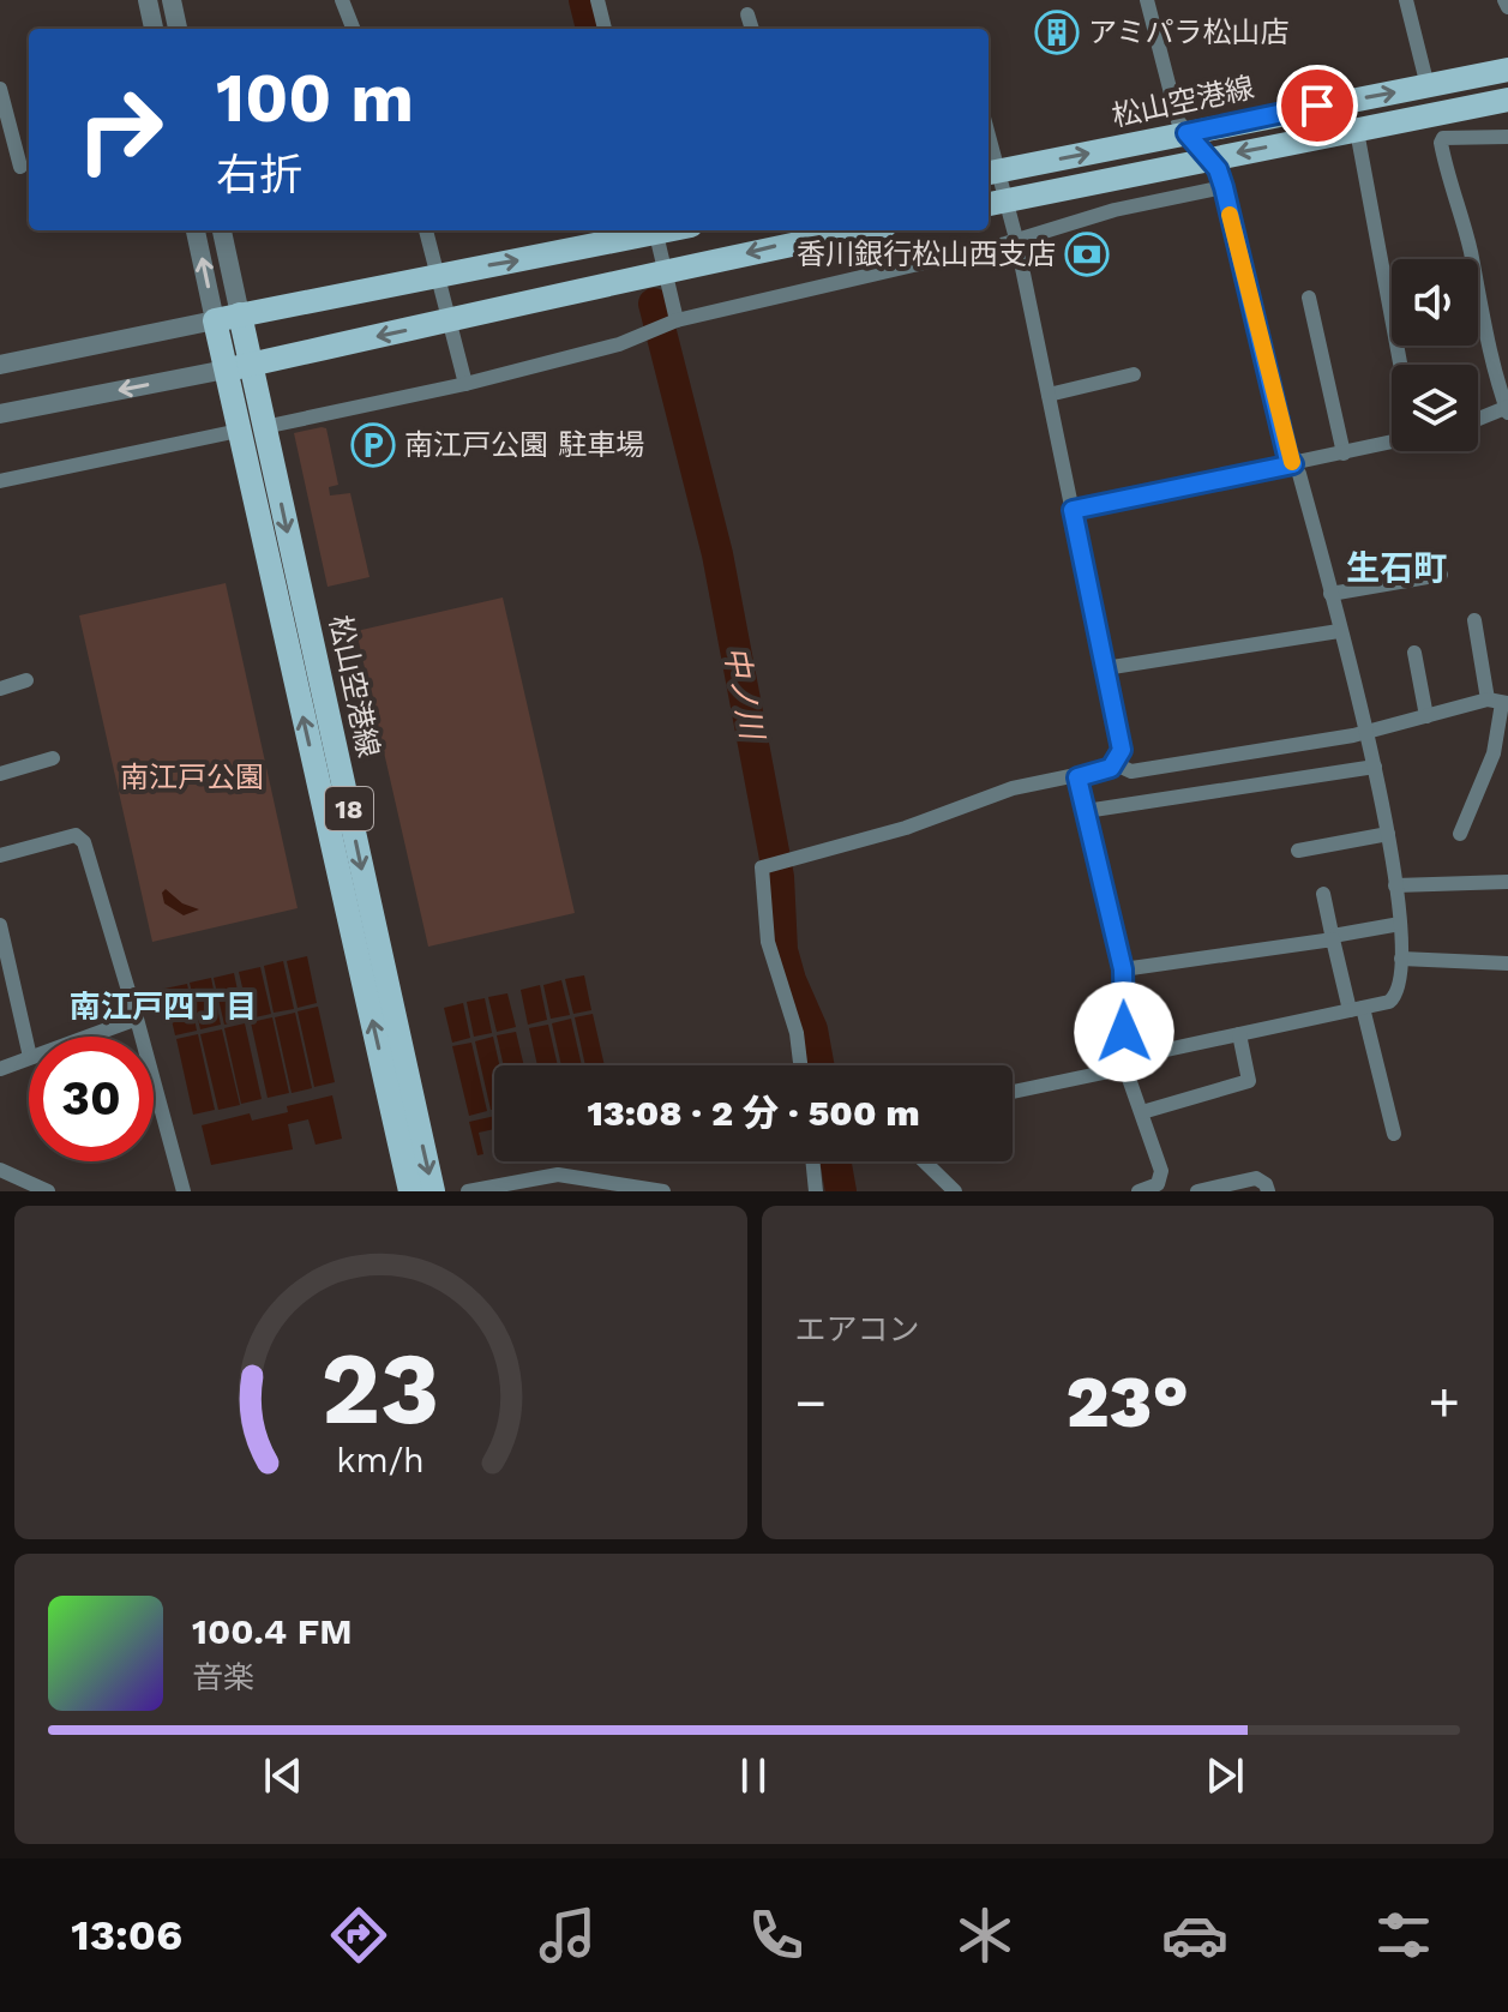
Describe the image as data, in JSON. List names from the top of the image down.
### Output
{
  "streets": {
    "main road": ["松山空港線", "18"]
  },
  "districts": ["生石町", "南江戸四丁目"],
  "water": ["中ノ川"],
  "parks": ["南江戸公園"],
  "places": {
    "building": ["アミパラ松山店"],
    "bank": ["香川銀行松山西支店"],
    "parking": ["南江戸公園 駐車場"]
  },
  "page": {
    "turn": ["100 m", "右折"],
    "limit": "30",
    "trip": "13:08 · 2 分 · 500 m",
    "tile": "エアコン",
    "heat": ["−", "23°", "+"],
    "song": ["100.4 FM", "音楽"],
    "tabs": "13:06",
    "gauge": ["23", "km/h"]
  }
}
